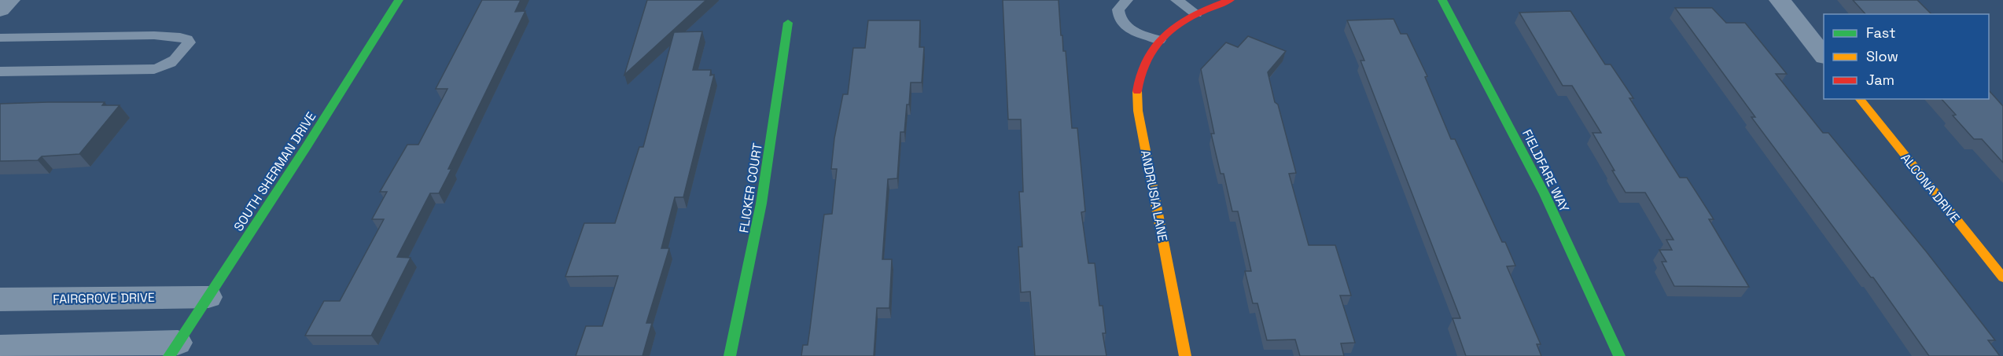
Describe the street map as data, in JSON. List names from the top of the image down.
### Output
{
  "streets": {
    "street": [
      "FIELDFARE WAY",
      "SOUTH SHERMAN DRIVE",
      "FLICKER COURT",
      "ALCONA DRIVE",
      "ANDRUSIA LANE",
      "FAIRGROVE DRIVE"
    ]
  },
  "crossings": [
    ["SOUTH SHERMAN DRIVE", "FAIRGROVE DRIVE"]
  ],
  "legend": ["Fast", "Slow", "Jam"]
}
